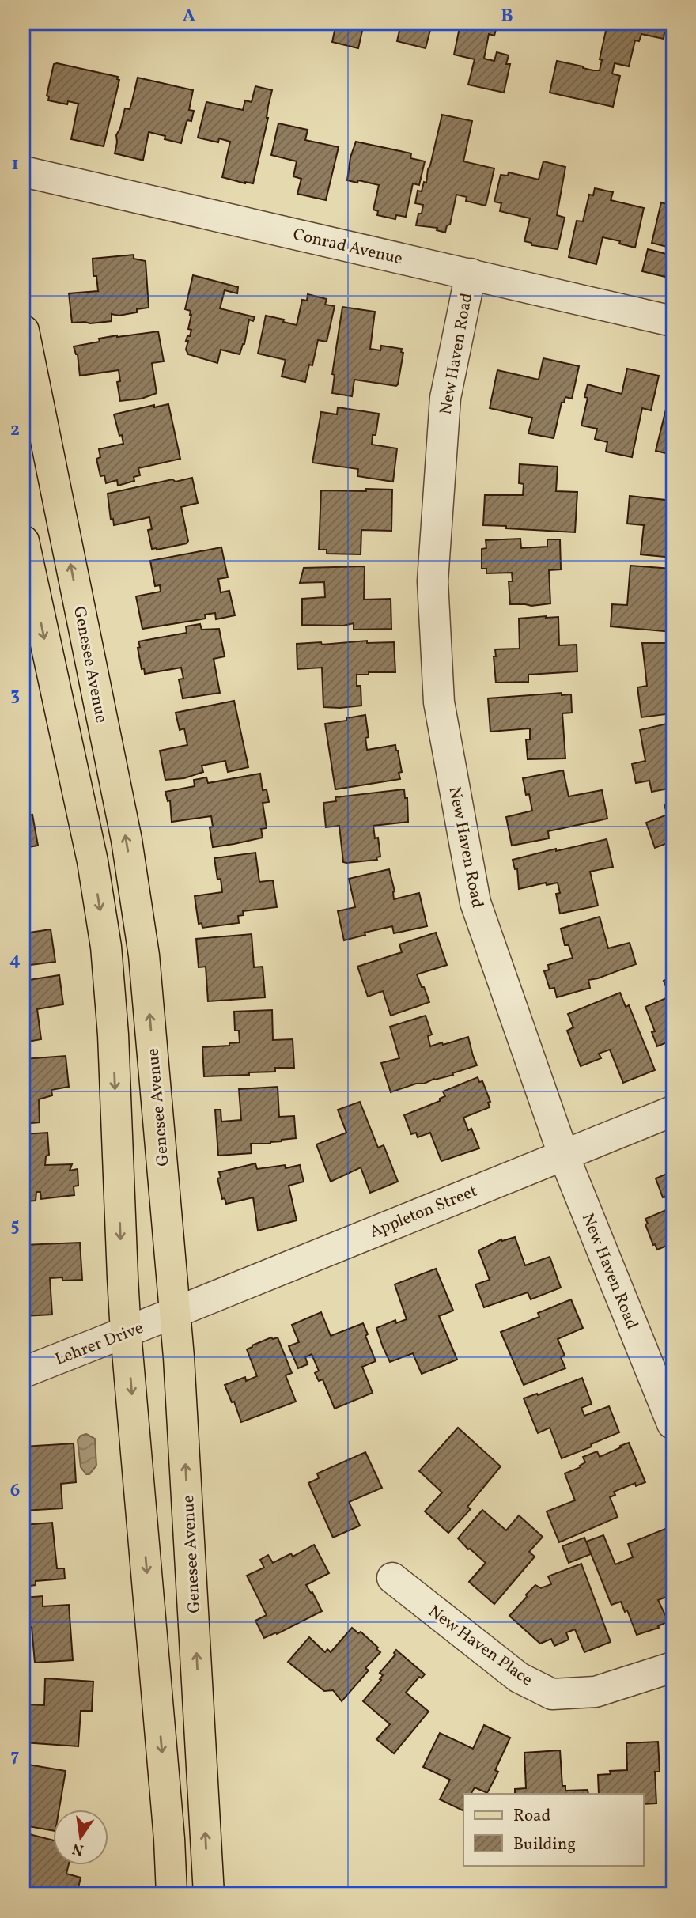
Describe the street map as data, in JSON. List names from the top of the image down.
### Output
{
  "streets": {
    "main road": ["Genesee Avenue"],
    "street": [
      "Conrad Avenue",
      "New Haven Road",
      "Appleton Street",
      "Lehrer Drive",
      "New Haven Place"
    ]
  },
  "crossings": [
    ["Conrad Avenue", "New Haven Road"],
    ["New Haven Road", "Appleton Street"],
    ["Genesee Avenue", "Appleton Street"],
    ["Genesee Avenue", "Lehrer Drive"],
    ["Appleton Street", "Lehrer Drive"]
  ],
  "legend": ["Road", "Building"],
  "north": "bottom",
  "grid": {
    "columns": ["A", "B"],
    "rows": [
      "1",
      "2",
      "3",
      "4",
      "5",
      "6",
      "7"
    ]
  }
}
